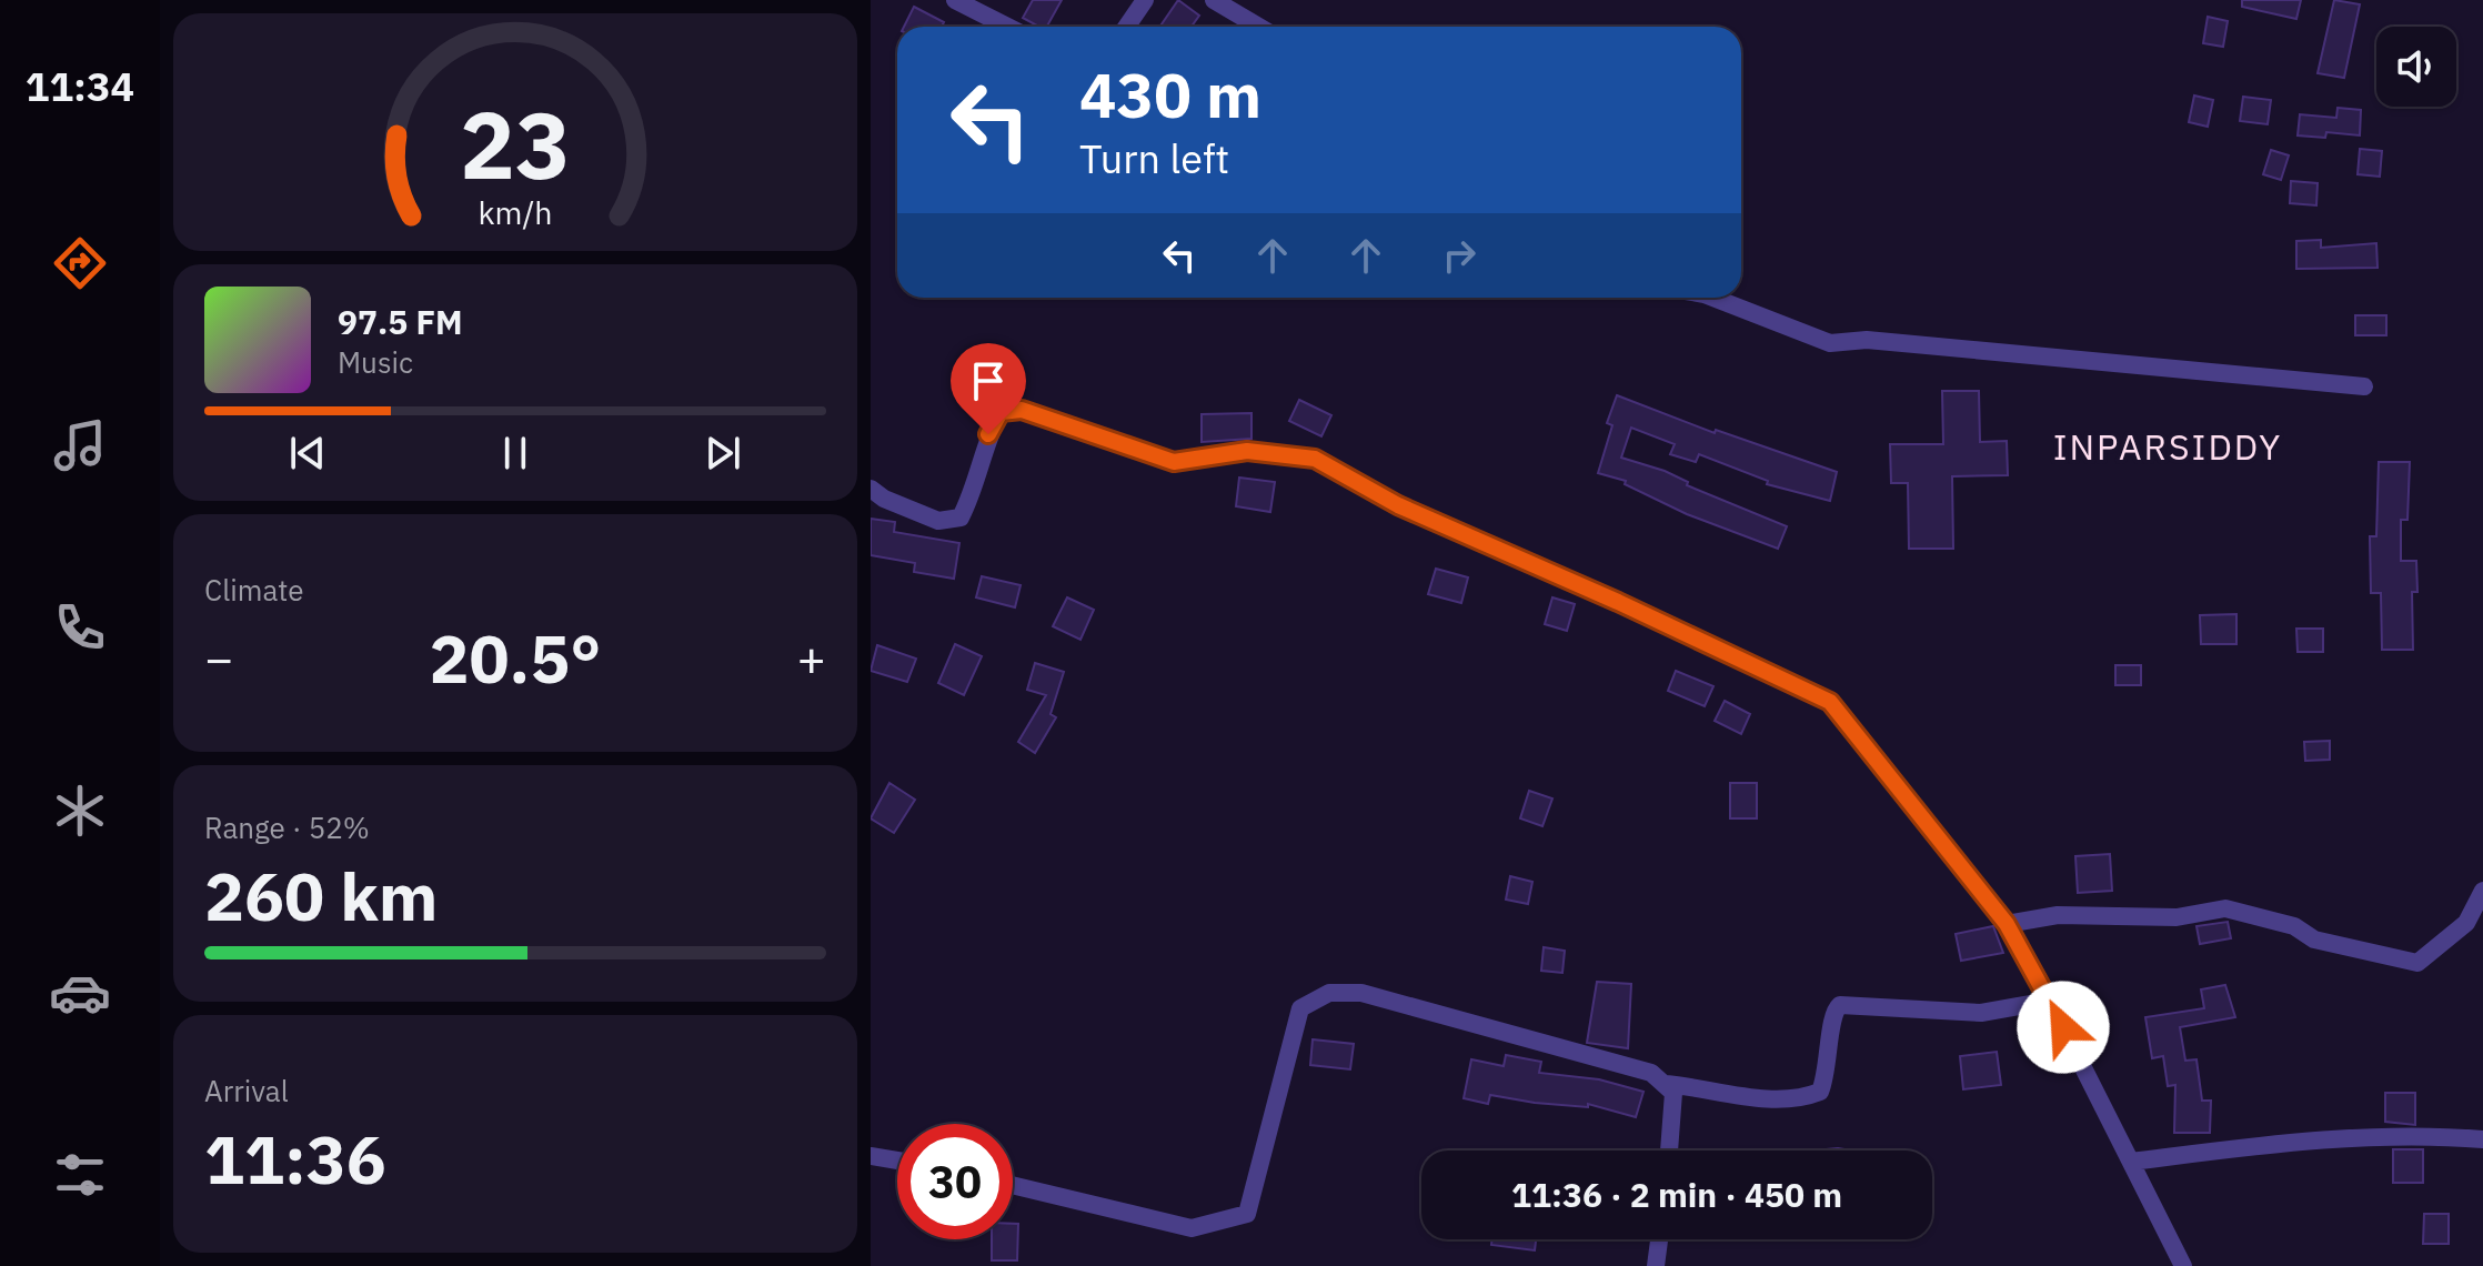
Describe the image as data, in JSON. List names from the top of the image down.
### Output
{
  "districts": ["INPARSIDDY"],
  "page": {
    "tabs": "11:34",
    "turn": ["430 m", "Turn left"],
    "song": ["97.5 FM", "Music"],
    "tile": [
      "Climate",
      ["Range · 52%", "260 km"],
      ["Arrival", "11:36"]
    ],
    "heat": ["−", "20.5°", "+"],
    "limit": "30",
    "trip": "11:36 · 2 min · 450 m",
    "gauge": ["23", "km/h"]
  }
}
